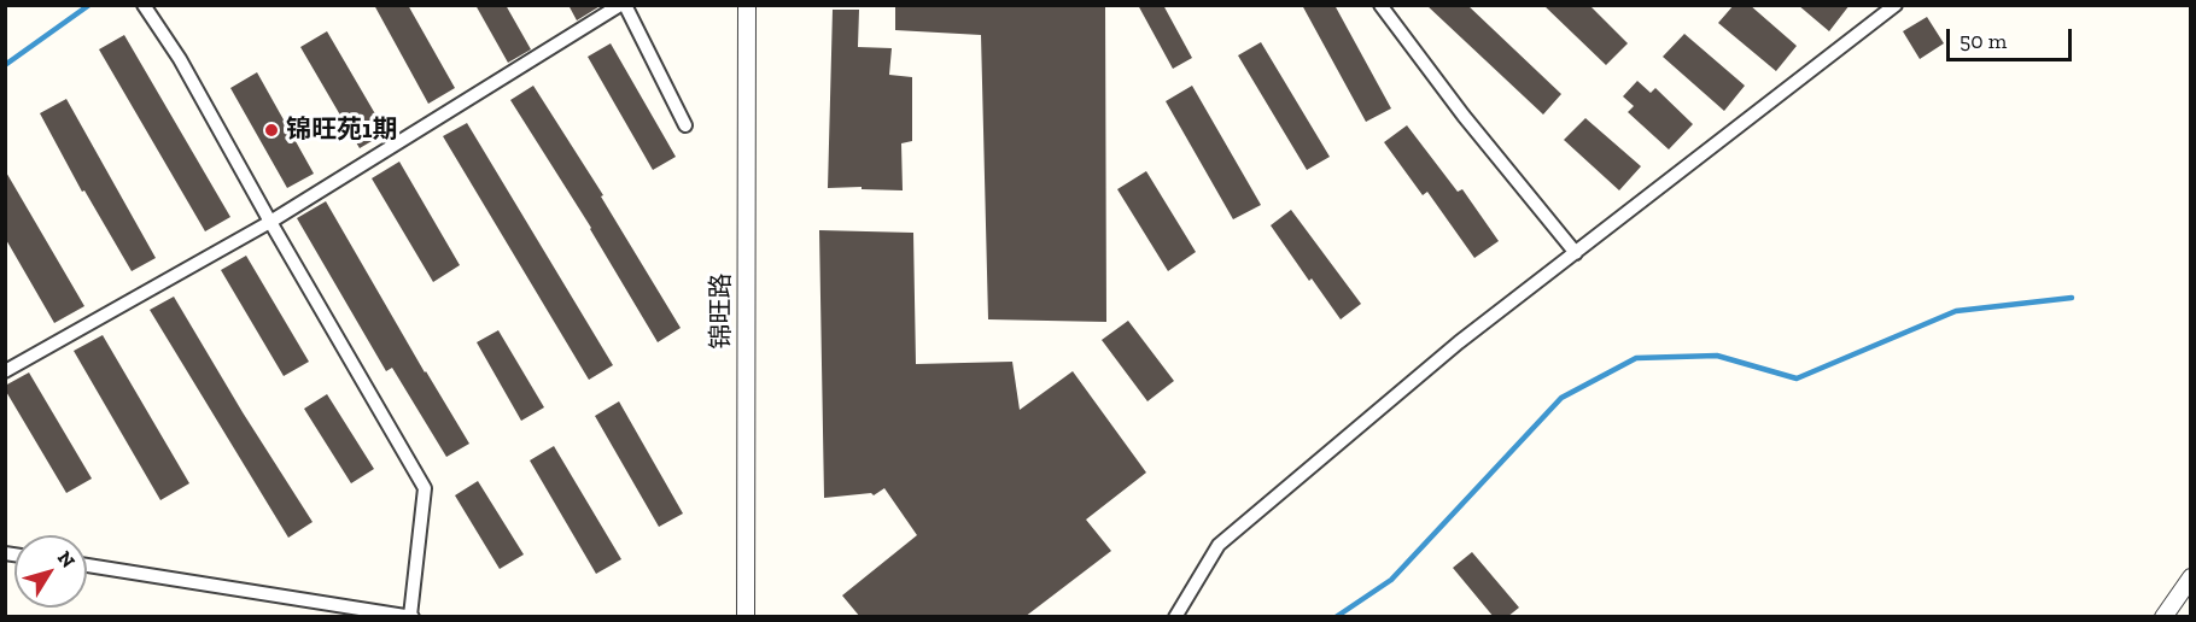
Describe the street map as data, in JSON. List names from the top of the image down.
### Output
{
  "streets": {
    "street": ["锦旺路"]
  },
  "places": ["锦旺苑1期"],
  "scale_bar": "50 m",
  "north": "top right"
}
